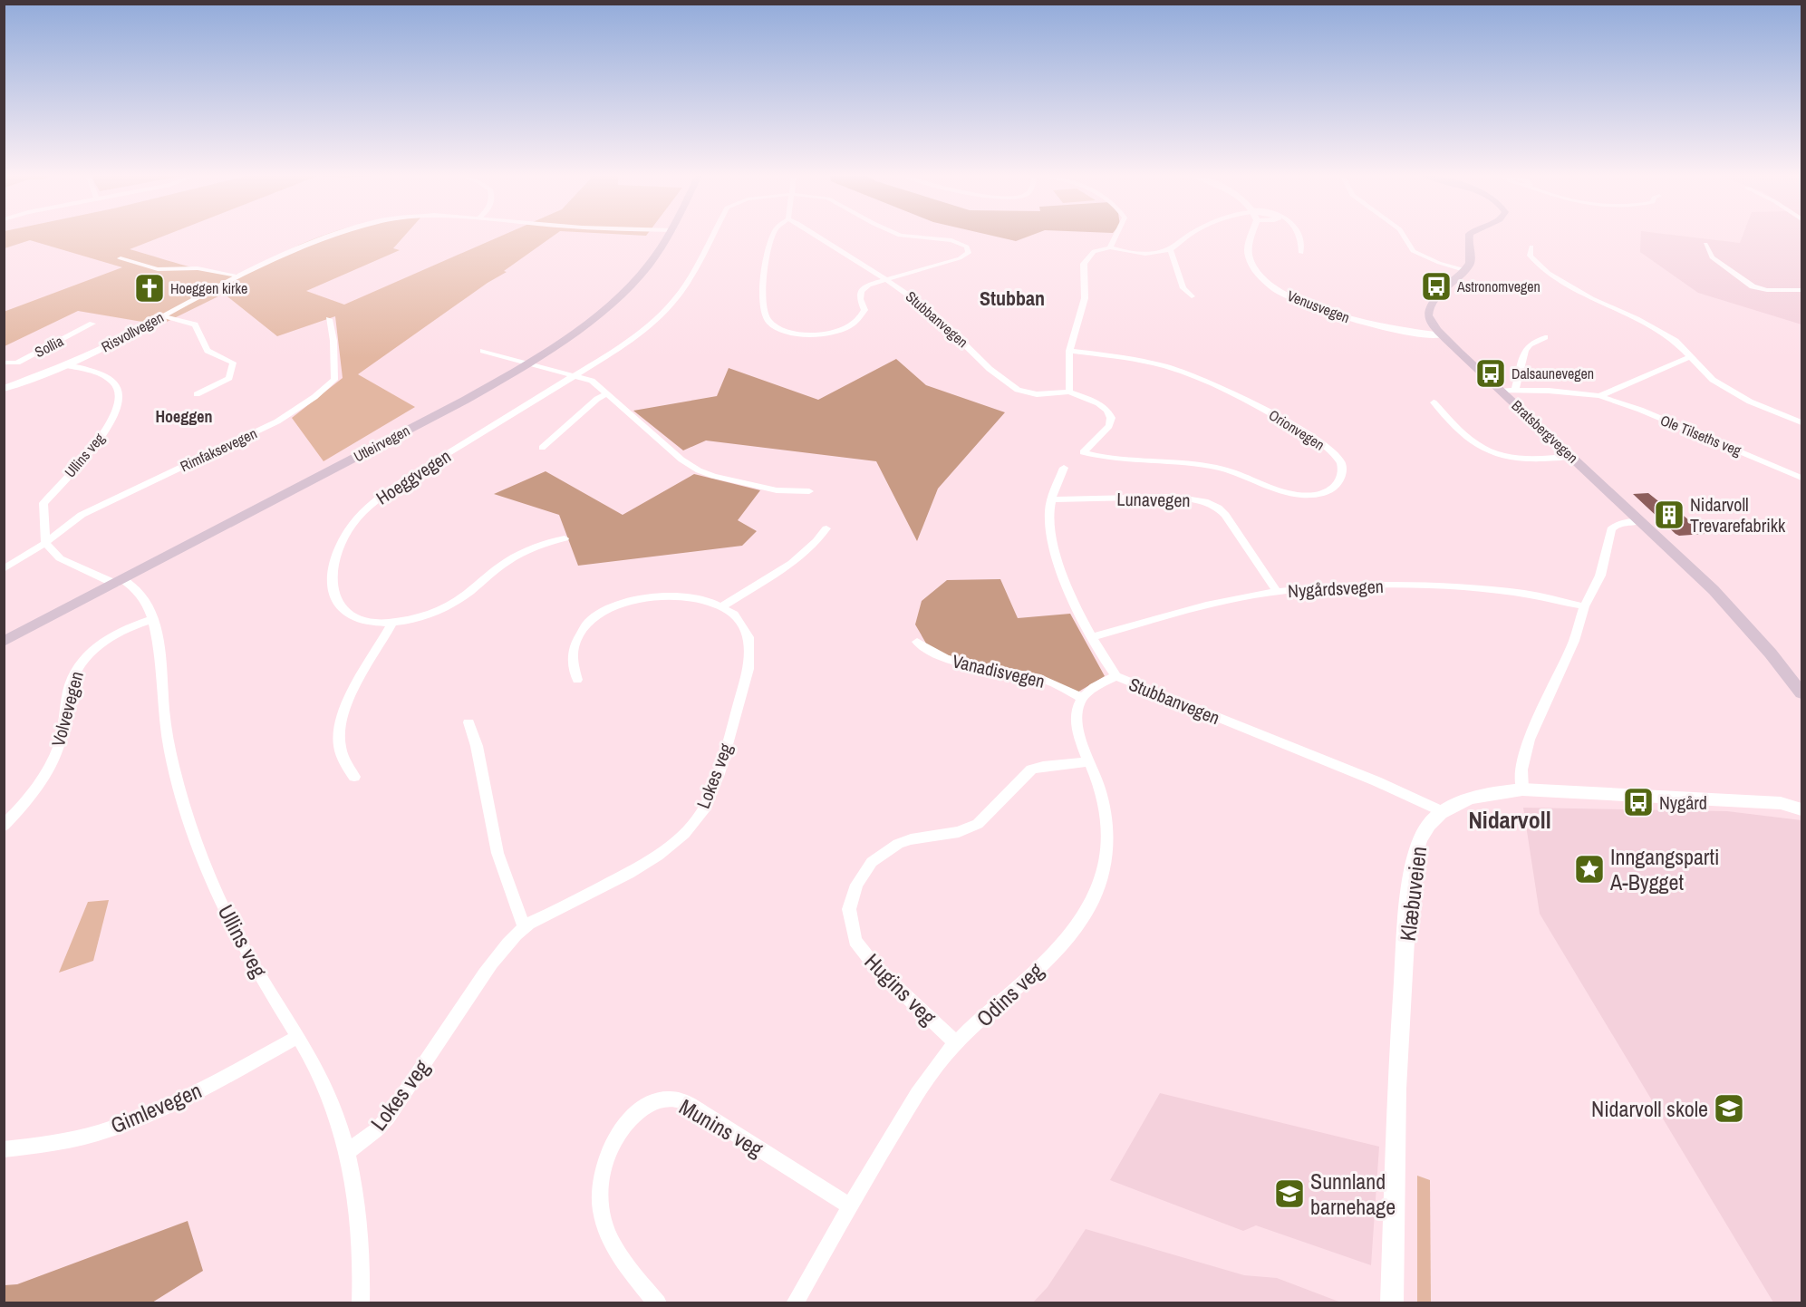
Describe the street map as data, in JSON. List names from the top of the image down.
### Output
{
  "streets": {
    "main road": ["Bratsbergvegen", "Utleirvegen"],
    "street": [
      "Venusvegen",
      "Stubbanvegen",
      "Risvollvegen",
      "Sollia",
      "Orionvegen",
      "Ole Tilseths veg",
      "Rimfaksevegen",
      "Ullins veg",
      "Hoeggvegen",
      "Lunavegen",
      "Nygårdsvegen",
      "Vanadisvegen",
      "Volvevegen",
      "Lokes veg",
      "Klæbuveien",
      "Hugins veg",
      "Odins veg",
      "Gimlevegen",
      "Munins veg"
    ]
  },
  "crossings": [
    ["Venusvegen", "Bratsbergvegen"],
    ["Stubbanvegen", "Orionvegen"],
    ["Stubbanvegen", "Hoeggvegen"],
    ["Stubbanvegen", "Lunavegen"],
    ["Stubbanvegen", "Nygårdsvegen"],
    ["Stubbanvegen", "Klæbuveien"],
    ["Risvollvegen", "Ullins veg"],
    ["Bratsbergvegen", "Ole Tilseths veg"],
    ["Utleirvegen", "Ullins veg"],
    ["Rimfaksevegen", "Ullins veg"],
    ["Ullins veg", "Volvevegen"],
    ["Ullins veg", "Lokes veg"],
    ["Ullins veg", "Gimlevegen"],
    ["Lunavegen", "Nygårdsvegen"],
    ["Vanadisvegen", "Odins veg"],
    ["Hugins veg", "Odins veg"],
    ["Odins veg", "Munins veg"]
  ],
  "districts": ["Stubban", "Hoeggen", "Nidarvoll"],
  "places": {
    "bus stop": ["Astronomvegen", "Dalsaunevegen", "Nygård"],
    "church": ["Hoeggen kirke"],
    "building": ["Nidarvoll Trevarefabrikk"],
    "place": ["Inngangsparti A-Bygget"],
    "school or university": ["Nidarvoll skole", "Sunnland barnehage"]
  }
}
